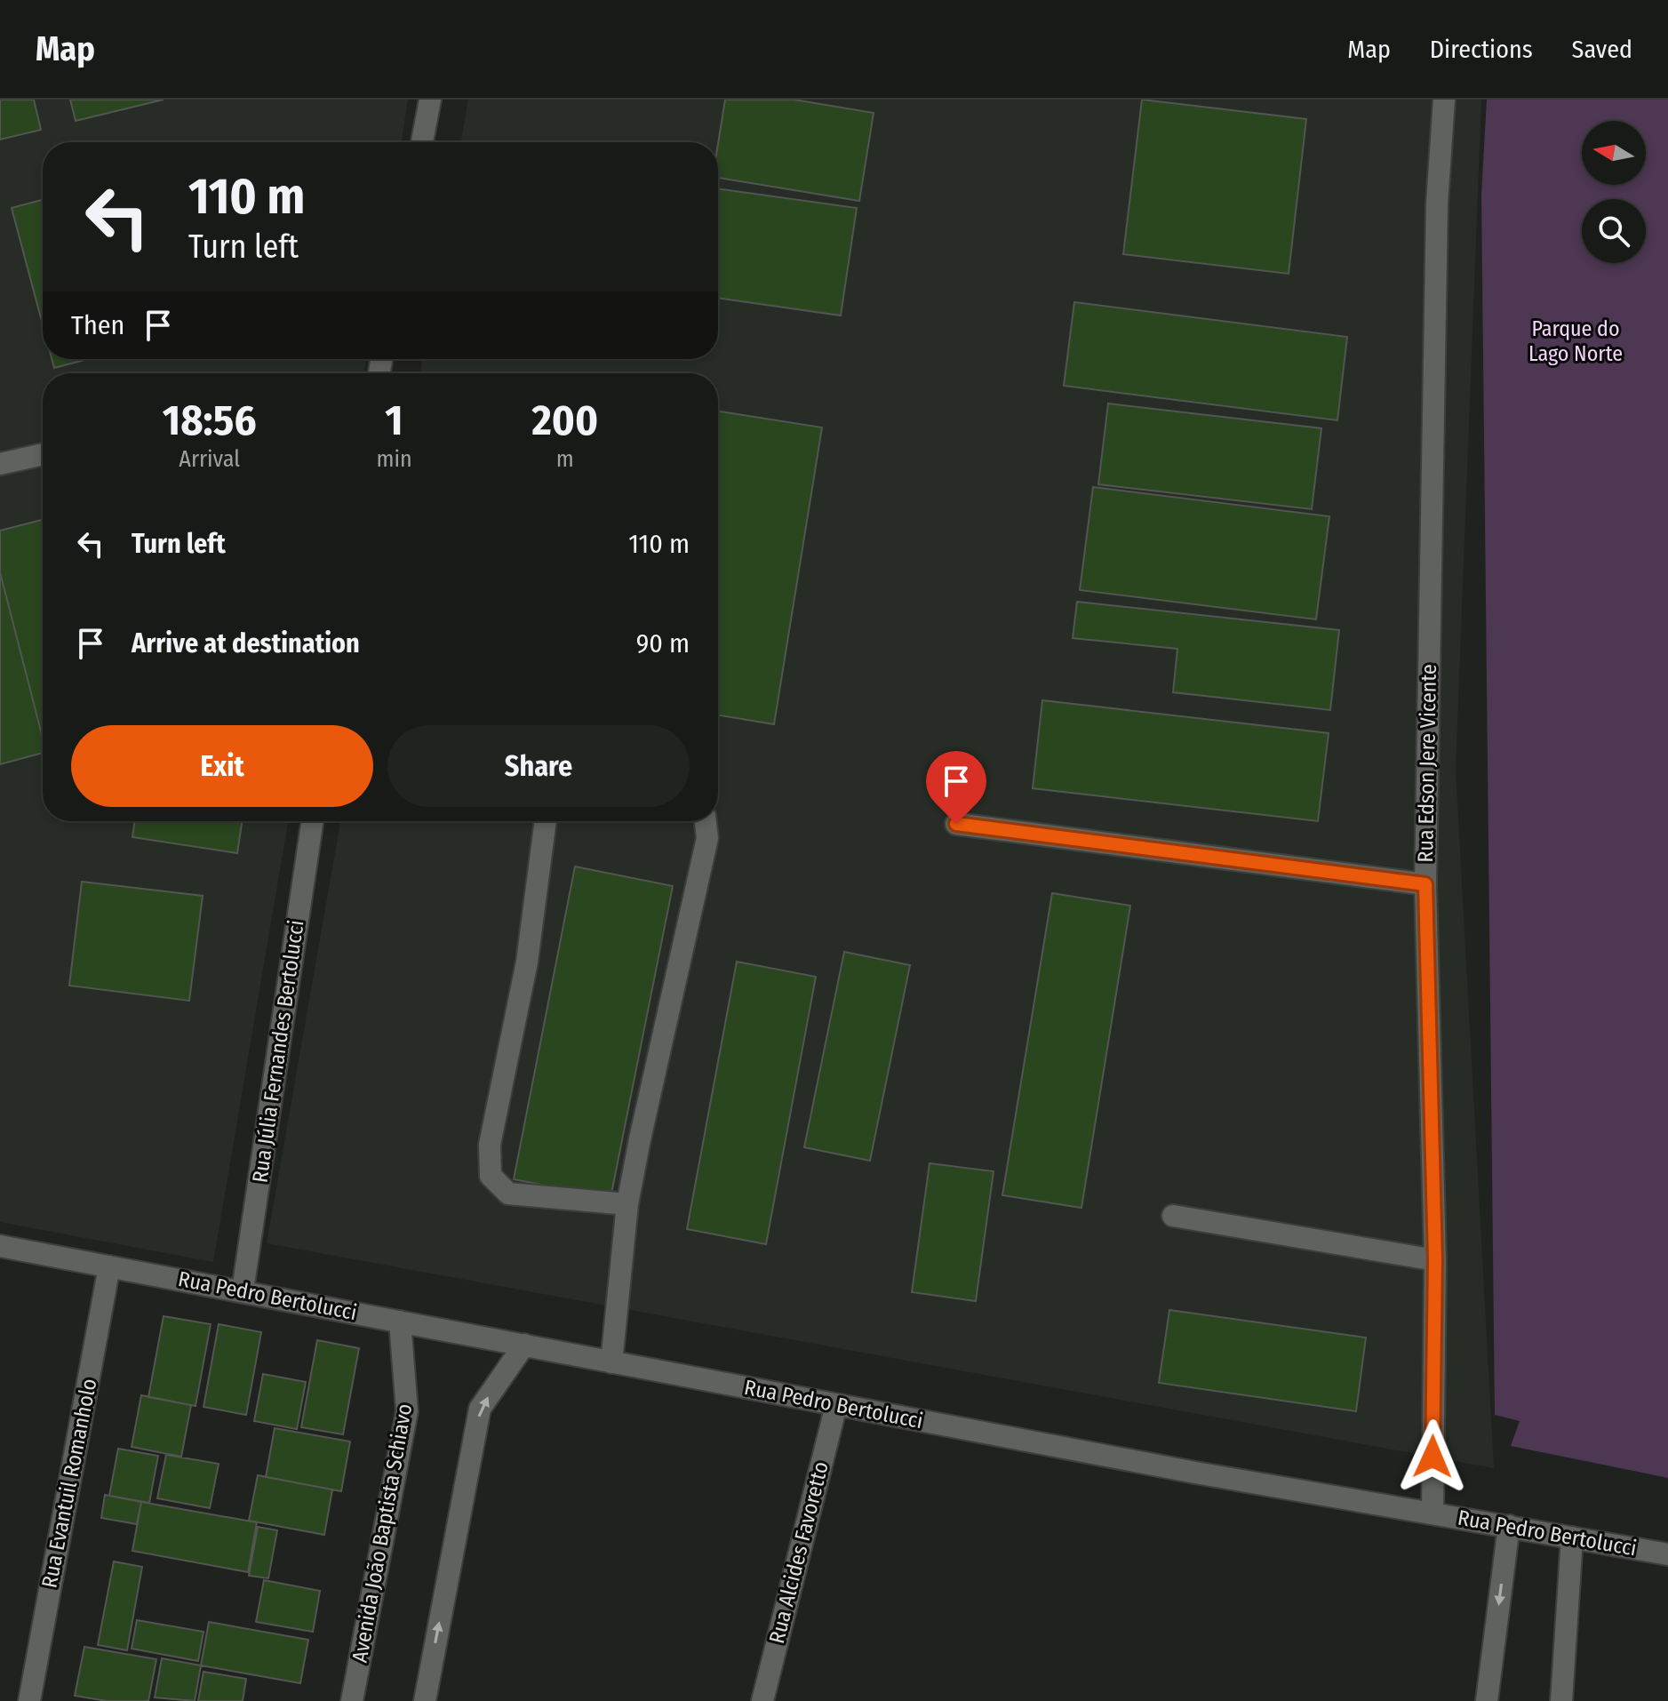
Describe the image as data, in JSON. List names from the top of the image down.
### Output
{
  "streets": {
    "street": [
      "Rua Edson Jere Vicente",
      "Rua Júlia Fernandes Bertolucci",
      "Rua Pedro Bertolucci",
      "Rua Evantuil Romanholo",
      "Avenida João Baptista Schiavo",
      "Rua Alcides Favoretto"
    ]
  },
  "crossings": [
    ["Rua Edson Jere Vicente", "Rua Pedro Bertolucci"],
    ["Rua Júlia Fernandes Bertolucci", "Rua Pedro Bertolucci"],
    ["Rua Pedro Bertolucci", "Rua Evantuil Romanholo"],
    ["Rua Pedro Bertolucci", "Avenida João Baptista Schiavo"],
    ["Rua Pedro Bertolucci", "Rua Alcides Favoretto"]
  ],
  "parks": ["Parque do Lago Norte"],
  "north": "left",
  "page": {
    "header": "Map",
    "nav": ["Map", "Directions", "Saved"],
    "turn": ["110 m", "Turn left"],
    "then": "Then",
    "eta": [
      "18:56",
      "Arrival",
      "1",
      "min",
      "200",
      "m"
    ],
    "list": [
      {
        "name": "Turn left",
        "value": "110 m"
      },
      {
        "name": "Arrive at destination",
        "value": "90 m"
      }
    ],
    "buttons": ["Exit", "Share"]
  }
}
